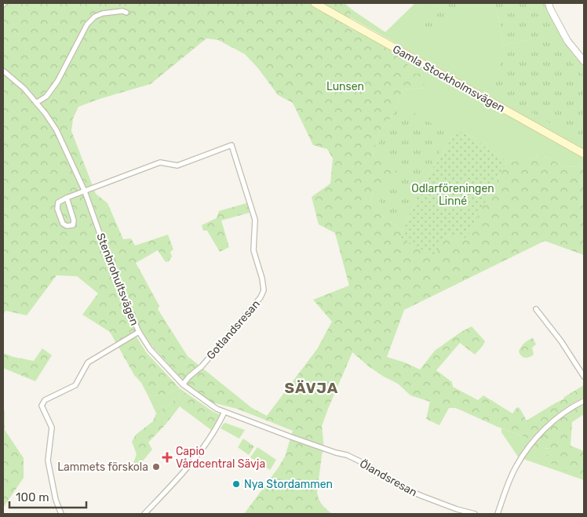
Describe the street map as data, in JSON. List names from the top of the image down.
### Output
{
  "streets": {
    "main road": ["Gamla Stockholmsvägen"],
    "street": ["Stenbrohultsvägen", "Gotlandsresan", "Ölandsresan"]
  },
  "crossings": [
    ["Stenbrohultsvägen", "Gotlandsresan"],
    ["Stenbrohultsvägen", "Ölandsresan"]
  ],
  "districts": ["SÄVJA"],
  "parks": ["Lunsen", "Odlarföreningen Linné"],
  "places": {
    "health": ["Capio Vårdcentral Sävja"],
    "other": ["Lammets förskola", "Nya Stordammen"]
  },
  "scale_bar": "100 m"
}
